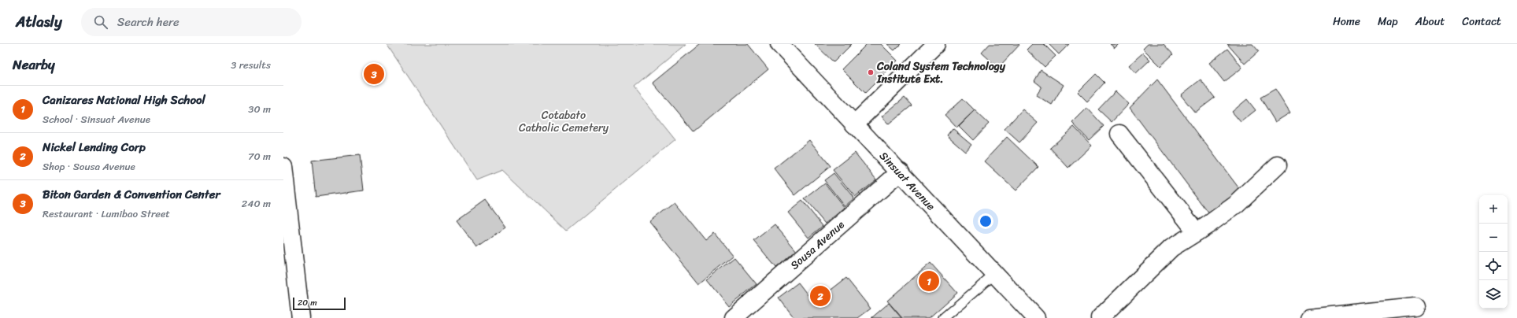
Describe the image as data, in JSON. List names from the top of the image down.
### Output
{
  "streets": {
    "street": ["Sinsuat Avenue", "Sousa Avenue"]
  },
  "crossings": [
    ["Sinsuat Avenue", "Sousa Avenue"]
  ],
  "parks": ["Cotabato Catholic Cemetery"],
  "places": ["Coland System Technology Institute Ext."],
  "scale_bar": "20 m",
  "page": {
    "header": "Atlasly",
    "search": "Search here",
    "nav": [
      "Home",
      "Map",
      "About",
      "Contact"
    ],
    "heading": ["Nearby", "3 results"],
    "pins": ["3", "1", "2"],
    "list": [
      {
        "mark": "1",
        "name": "Canizares National High School",
        "note": "School · Sinsuat Avenue",
        "value": "30 m"
      },
      {
        "mark": "2",
        "name": "Nickel Lending Corp",
        "note": "Shop · Sousa Avenue",
        "value": "70 m"
      },
      {
        "mark": "3",
        "name": "Biton Garden & Convention Center",
        "note": "Restaurant · Lumibao Street",
        "value": "240 m"
      }
    ],
    "map_buttons": ["+", "−"],
    "scale": "20 m"
  }
}
